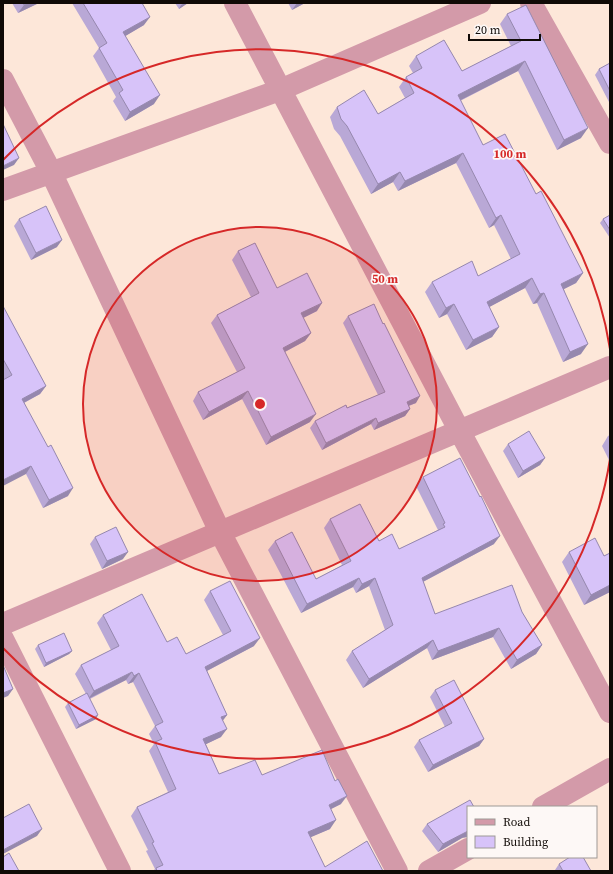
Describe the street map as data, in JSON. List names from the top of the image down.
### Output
{
  "legend": ["Road", "Building"],
  "scale_bar": "20 m",
  "rings": ["100 m", "50 m"]
}
